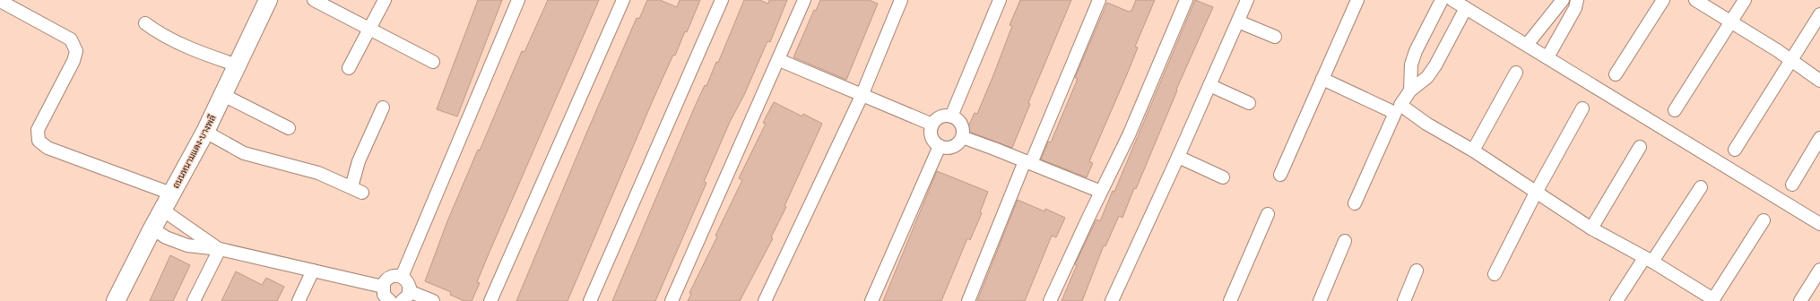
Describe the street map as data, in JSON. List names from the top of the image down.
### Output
{
  "streets": {
    "main road": ["ถนนหนามแดง-บางพลี"]
  }
}
